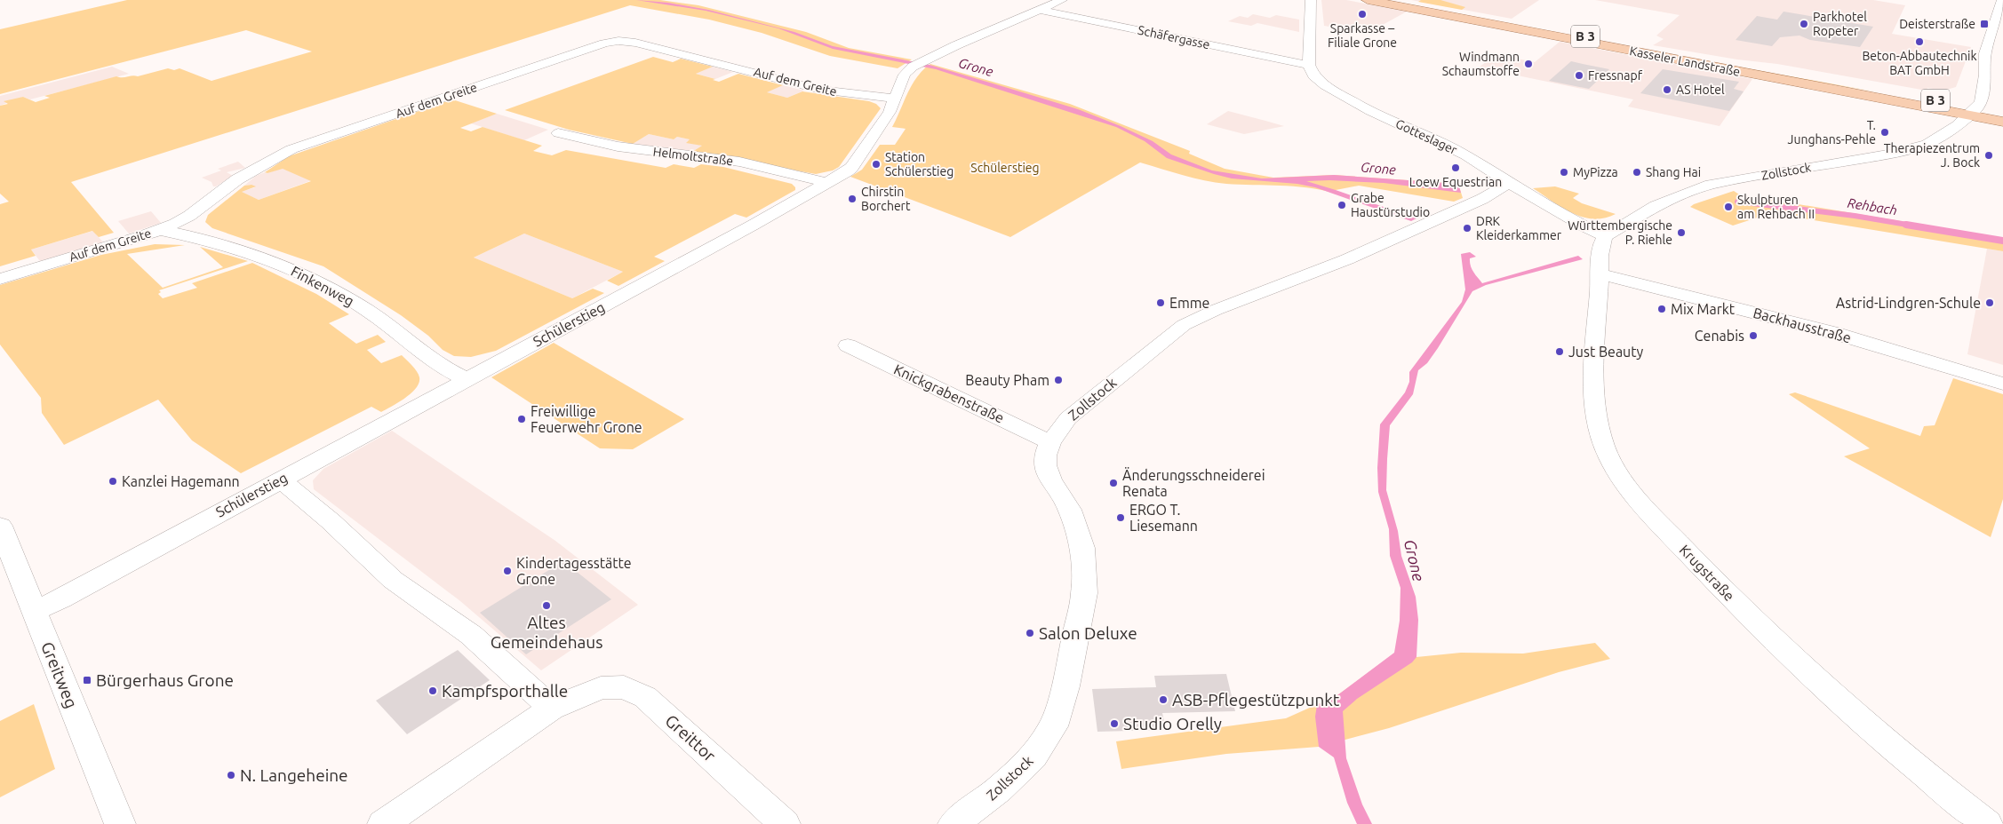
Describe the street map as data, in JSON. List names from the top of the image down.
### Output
{
  "streets": {
    "main road": ["B 3", "Kasseler Landstraße"],
    "street": [
      "Schäfergasse",
      "Auf dem Greite",
      "Gotteslager",
      "Helmoltstraße",
      "Zollstock",
      "Finkenweg",
      "Schülerstieg",
      "Backhausstraße",
      "Knickgrabenstraße",
      "Krugstraße",
      "Greitweg",
      "Greittor"
    ]
  },
  "crossings": [
    ["Schäfergasse", "Gotteslager"],
    ["Schäfergasse", "Schülerstieg"],
    ["Kasseler Landstraße", "Zollstock"],
    ["Auf dem Greite", "Finkenweg"],
    ["Auf dem Greite", "Schülerstieg"],
    ["Gotteslager", "Zollstock"],
    ["Gotteslager", "Krugstraße"],
    ["Helmoltstraße", "Schülerstieg"],
    ["Zollstock", "Knickgrabenstraße"],
    ["Zollstock", "Krugstraße"],
    ["Finkenweg", "Schülerstieg"],
    ["Schülerstieg", "Greitweg"],
    ["Backhausstraße", "Krugstraße"]
  ],
  "water": ["Grone", "Rehbach"],
  "parks": ["Schülerstieg"],
  "places": {
    "other": [
      "Sparkasse – Filiale Grone",
      "Parkhotel Ropeter",
      "Beton-Abbautechnik BAT GmbH",
      "Windmann Schaumstoffe",
      "Fressnapf",
      "AS Hotel",
      "T. Junghans-Pehle",
      "Therapiezentrum J. Bock",
      "Station Schülerstieg",
      "Loew Equestrian",
      "MyPizza",
      "Shang Hai",
      "Chirstin Borchert",
      "Grabe Haustürstudio",
      "Skulpturen am Rehbach II",
      "DRK Kleiderkammer",
      "Württembergische P. Riehle",
      "Emme",
      "Astrid-Lindgren-Schule",
      "Mix Markt",
      "Cenabis",
      "Just Beauty",
      "Beauty Pham",
      "Freiwillige Feuerwehr Grone",
      "Kanzlei Hagemann",
      "Änderungsschneiderei Renata",
      "ERGO T. Liesemann",
      "Kindertagesstätte Grone",
      "Altes Gemeindehaus",
      "Salon Deluxe",
      "Kampfsporthalle",
      "ASB-Pflegestützpunkt",
      "Studio Orelly",
      "N. Langeheine"
    ],
    "transit": ["Deisterstraße", "Bürgerhaus Grone"]
  }
}
